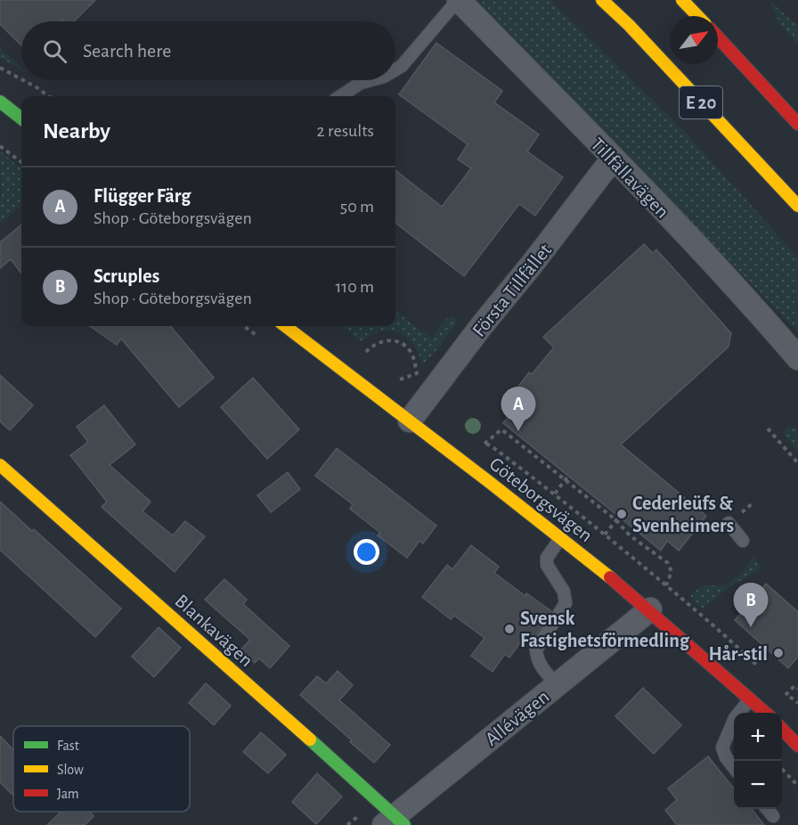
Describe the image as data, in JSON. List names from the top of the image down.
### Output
{
  "streets": {
    "main road": ["E 20", "Göteborgsvägen", "Blankavägen"],
    "street": ["Tillfällavägen", "Första Tillfället", "Allévägen"]
  },
  "crossings": [
    ["Tillfällavägen", "Första Tillfället"],
    ["Första Tillfället", "Göteborgsvägen"],
    ["Göteborgsvägen", "Allévägen"],
    ["Blankavägen", "Allévägen"]
  ],
  "places": ["Cederleüfs & Svenheimers", "Svensk Fastighetsförmedling", "Hår-stil"],
  "legend": ["Fast", "Slow", "Jam"],
  "north": "top right",
  "page": {
    "search": "Search here",
    "heading": ["Nearby", "2 results"],
    "list": [
      {
        "mark": "A",
        "name": "Flügger Färg",
        "note": "Shop · Göteborgsvägen",
        "value": "50 m"
      },
      {
        "mark": "B",
        "name": "Scruples",
        "note": "Shop · Göteborgsvägen",
        "value": "110 m"
      }
    ],
    "pins": ["A", "B"],
    "map_buttons": ["+", "−"]
  }
}
